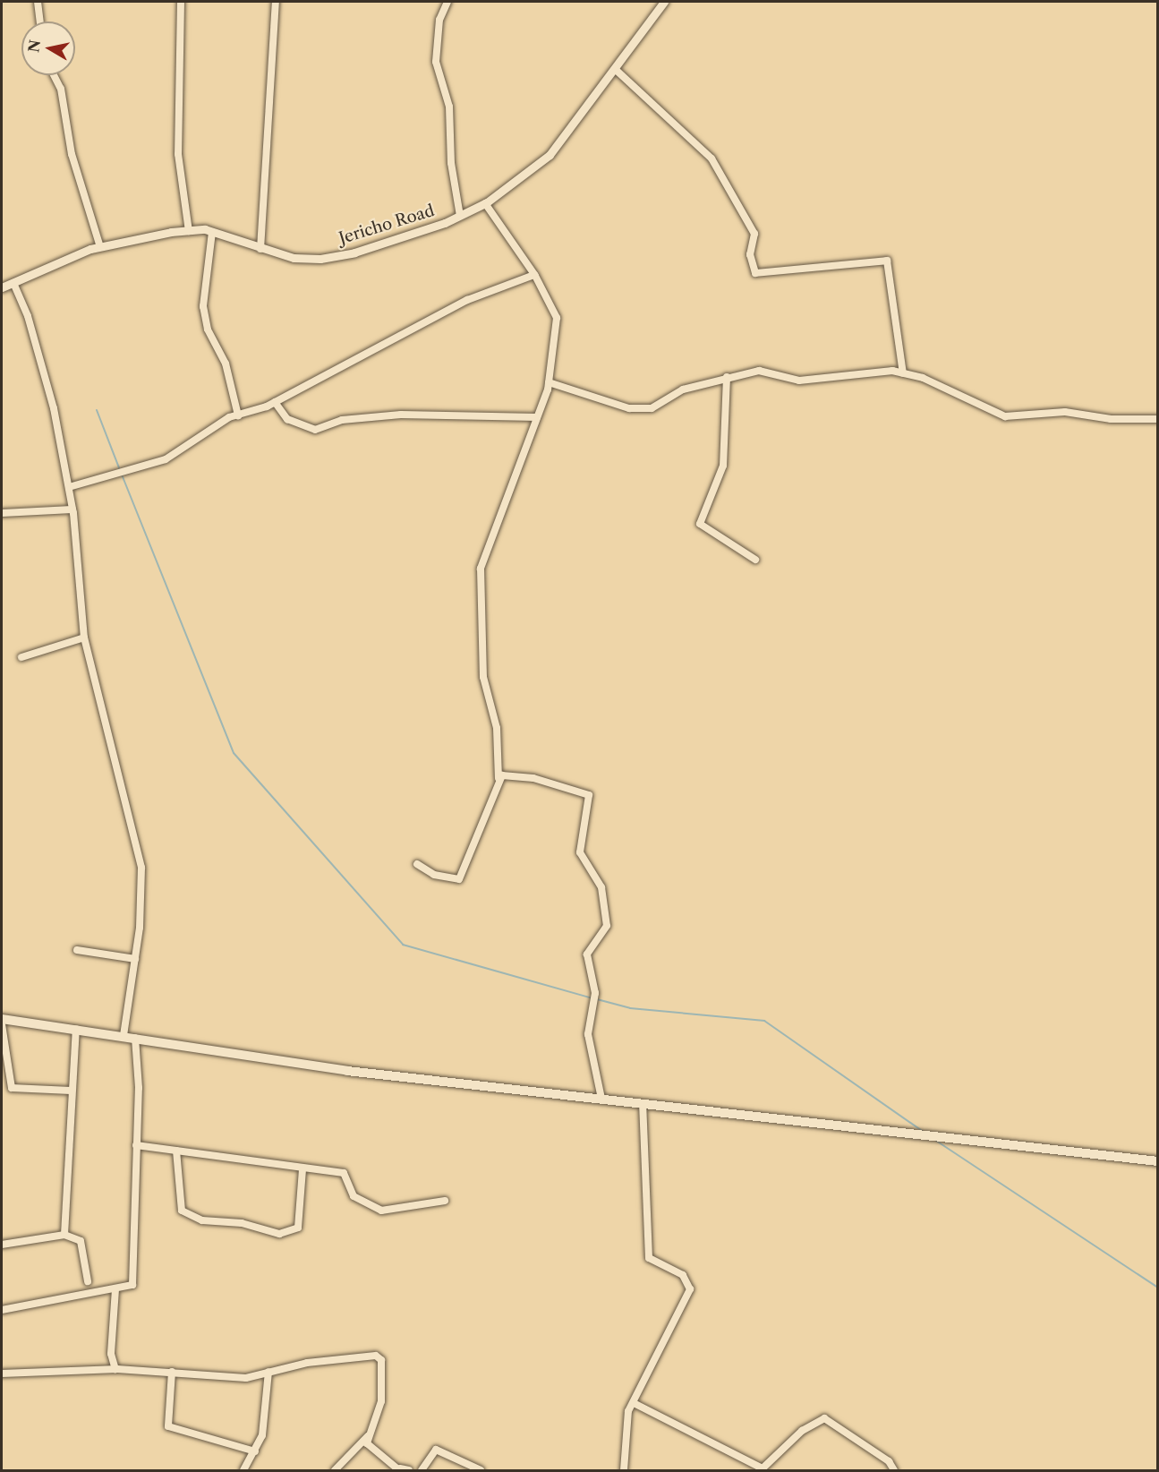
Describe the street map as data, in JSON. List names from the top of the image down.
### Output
{
  "streets": {
    "street": ["Jericho Road"]
  },
  "north": "left"
}
